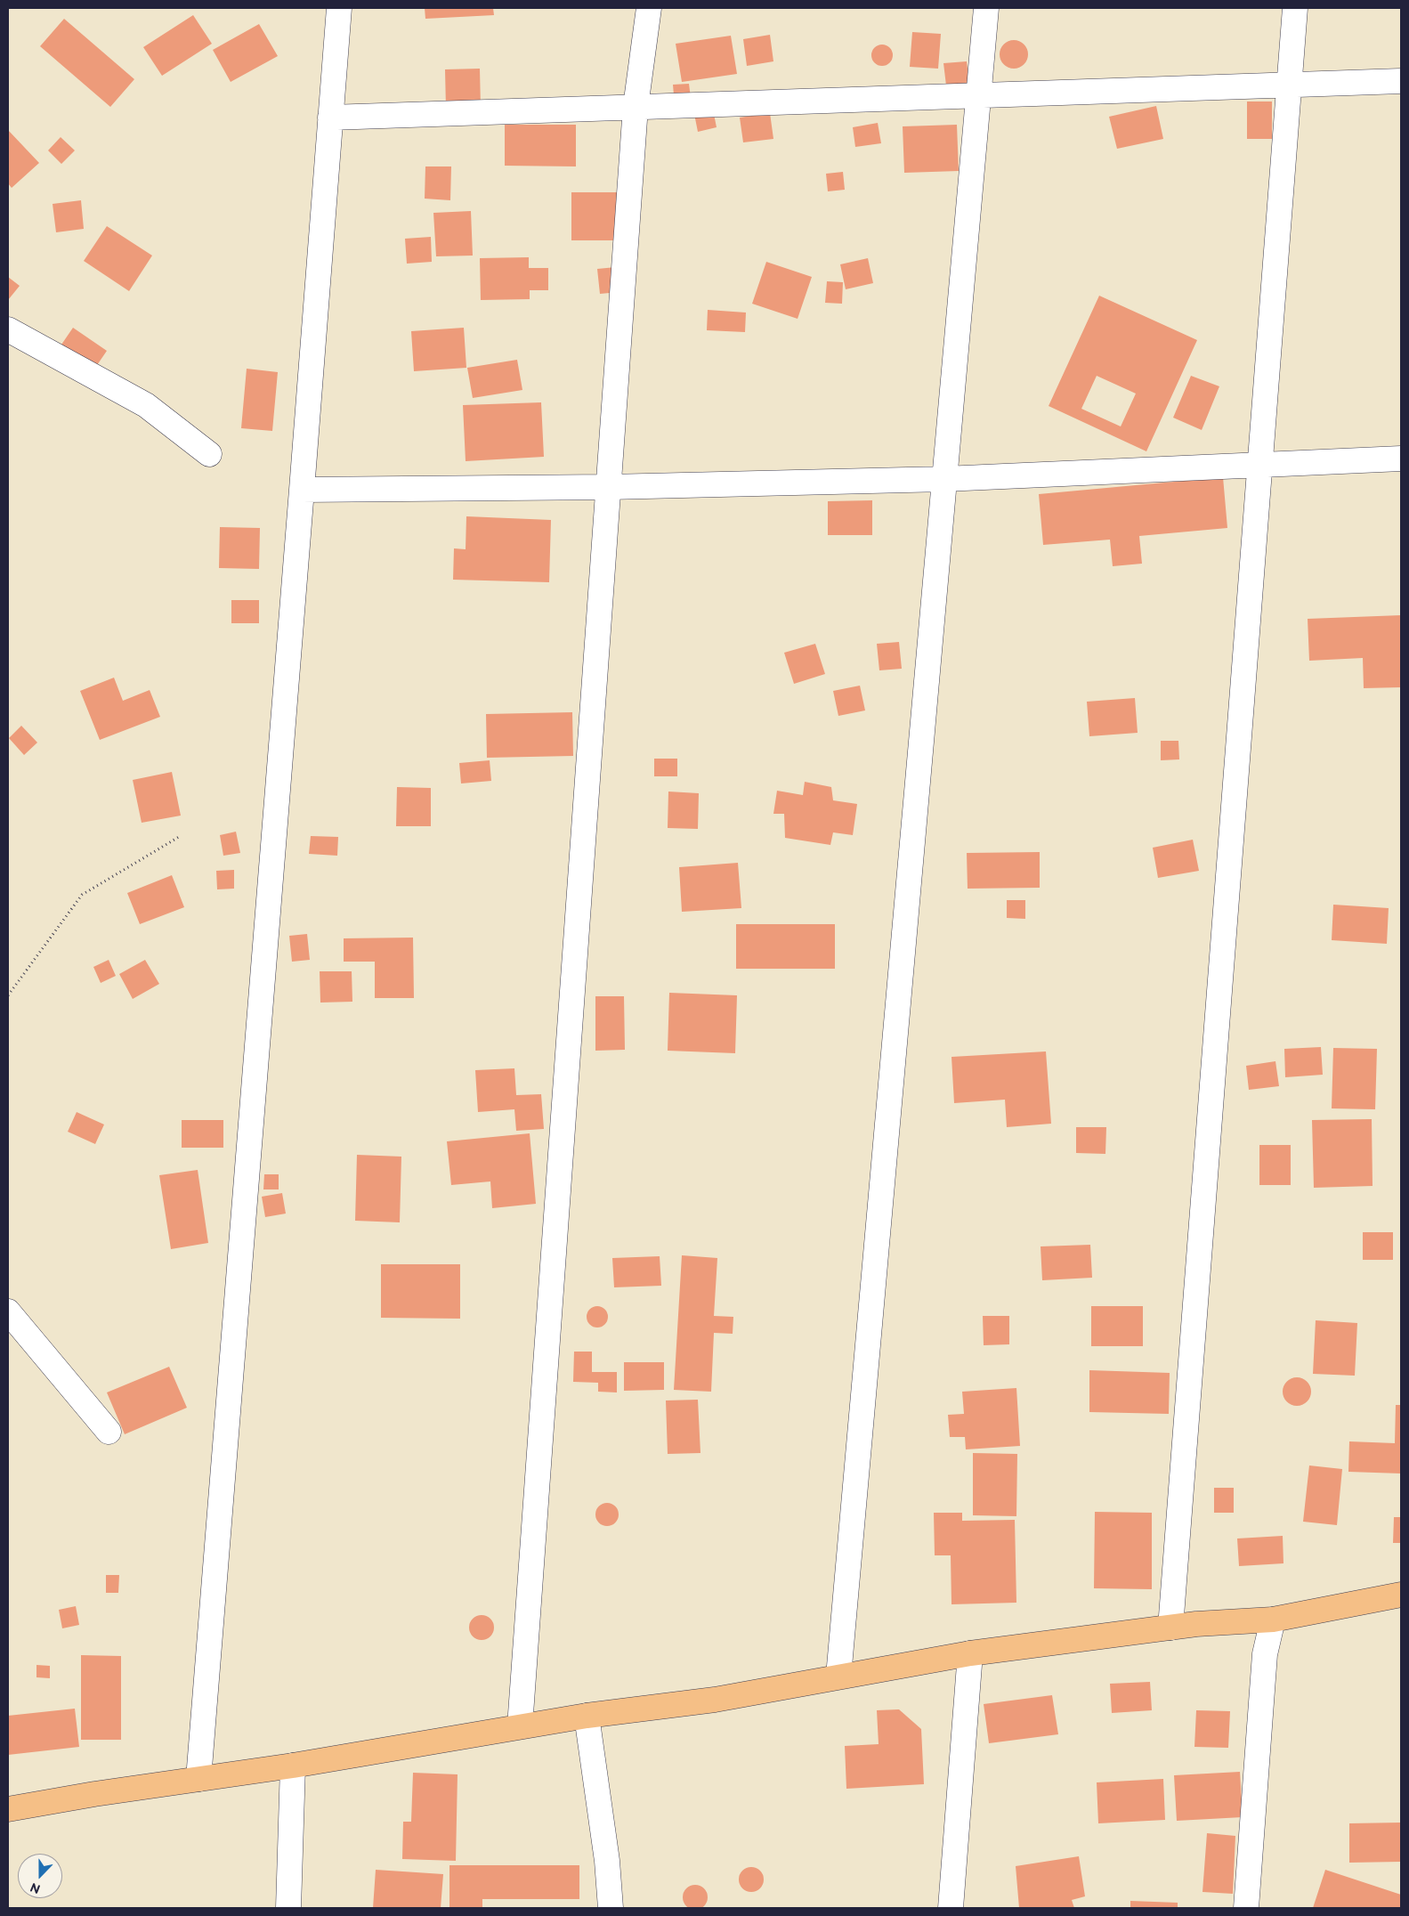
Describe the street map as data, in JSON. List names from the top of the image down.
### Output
{
  "north": "bottom"
}
